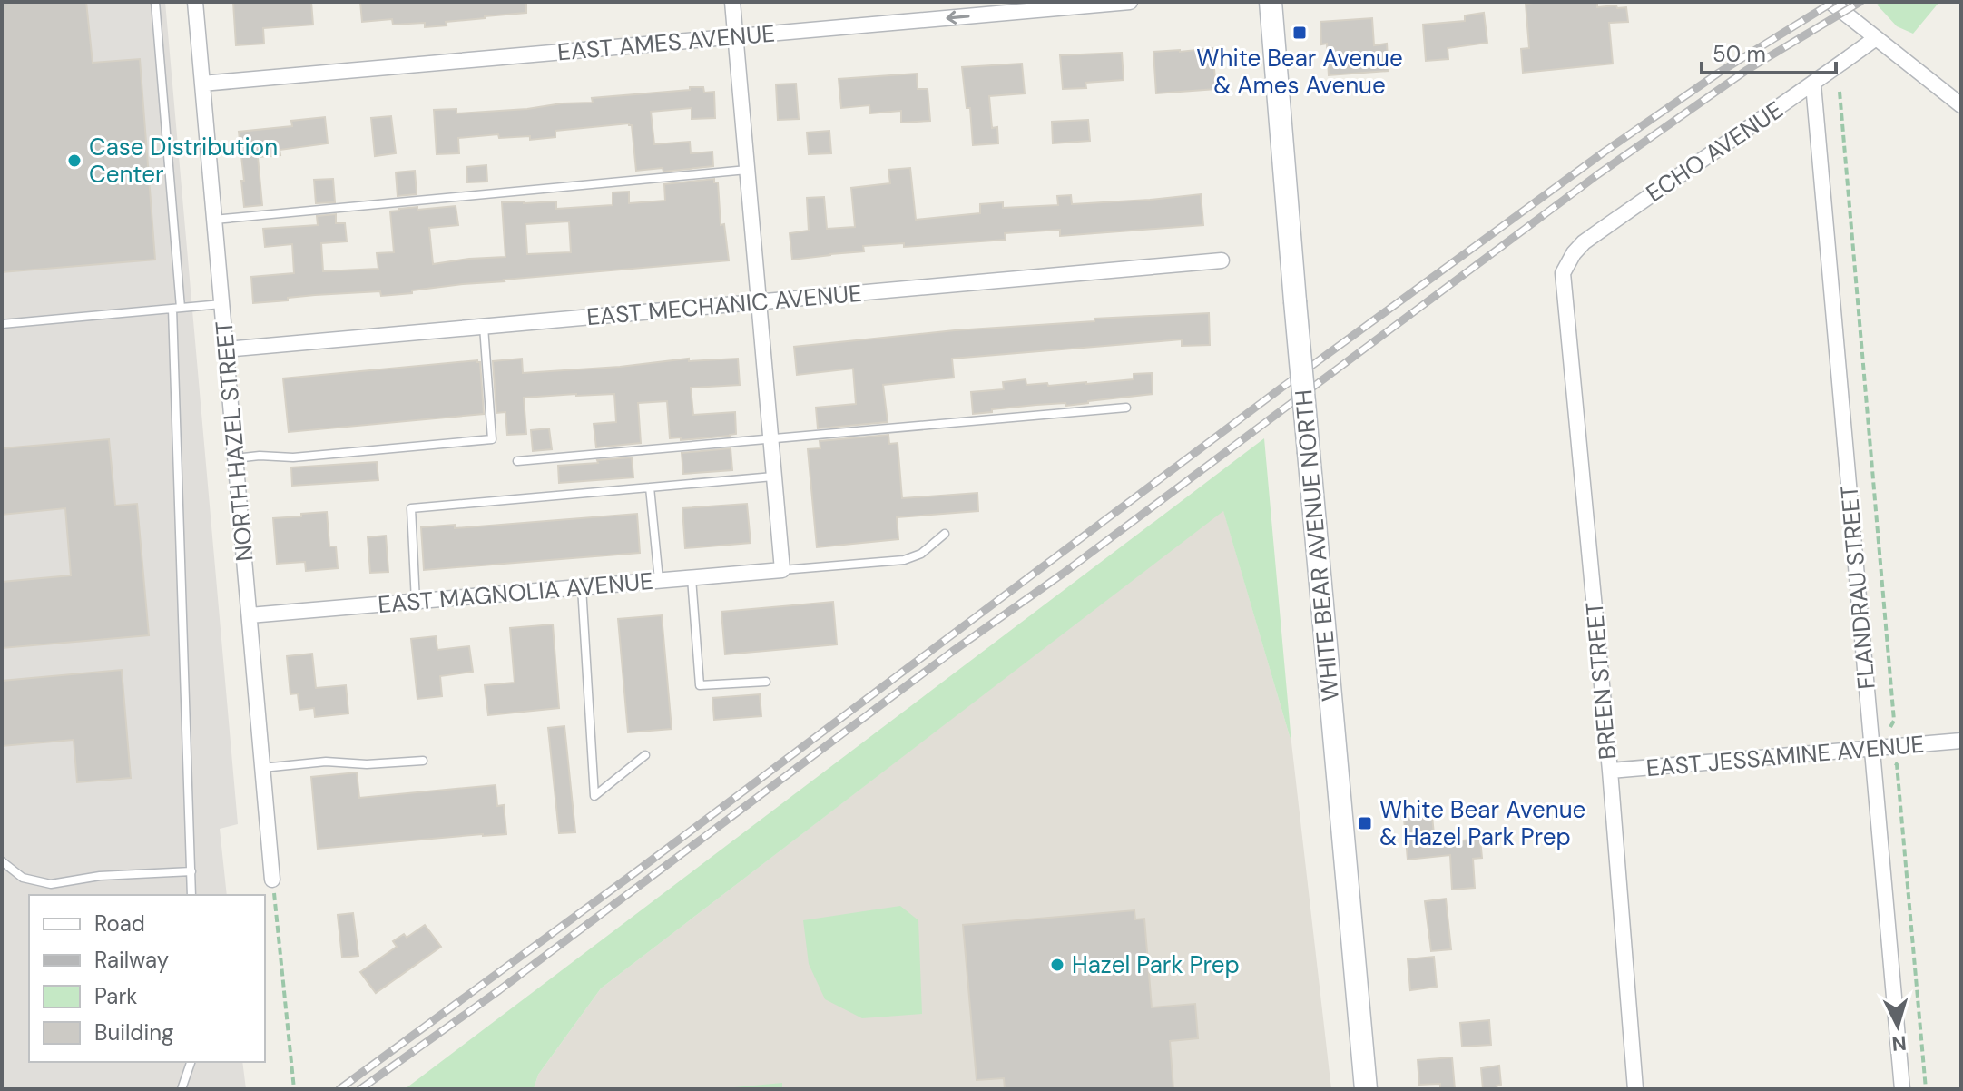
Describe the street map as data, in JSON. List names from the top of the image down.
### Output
{
  "streets": {
    "main road": ["WHITE BEAR AVENUE NORTH"],
    "street": [
      "EAST AMES AVENUE",
      "ECHO AVENUE",
      "EAST MECHANIC AVENUE",
      "NORTH HAZEL STREET",
      "FLANDRAU STREET",
      "EAST MAGNOLIA AVENUE",
      "BREEN STREET",
      "EAST JESSAMINE AVENUE"
    ]
  },
  "crossings": [
    ["EAST AMES AVENUE", "NORTH HAZEL STREET"],
    ["ECHO AVENUE", "FLANDRAU STREET"],
    ["ECHO AVENUE", "BREEN STREET"],
    ["EAST MECHANIC AVENUE", "NORTH HAZEL STREET"],
    ["NORTH HAZEL STREET", "EAST MAGNOLIA AVENUE"],
    ["FLANDRAU STREET", "EAST JESSAMINE AVENUE"],
    ["BREEN STREET", "EAST JESSAMINE AVENUE"]
  ],
  "one_way": ["EAST AMES AVENUE"],
  "places": {
    "transit": ["White Bear Avenue & Ames Avenue", "White Bear Avenue & Hazel Park Prep"],
    "other": ["Case Distribution Center", "Hazel Park Prep"]
  },
  "legend": [
    "Road",
    "Railway",
    "Park",
    "Building"
  ],
  "scale_bar": "50 m",
  "north": "bottom"
}
